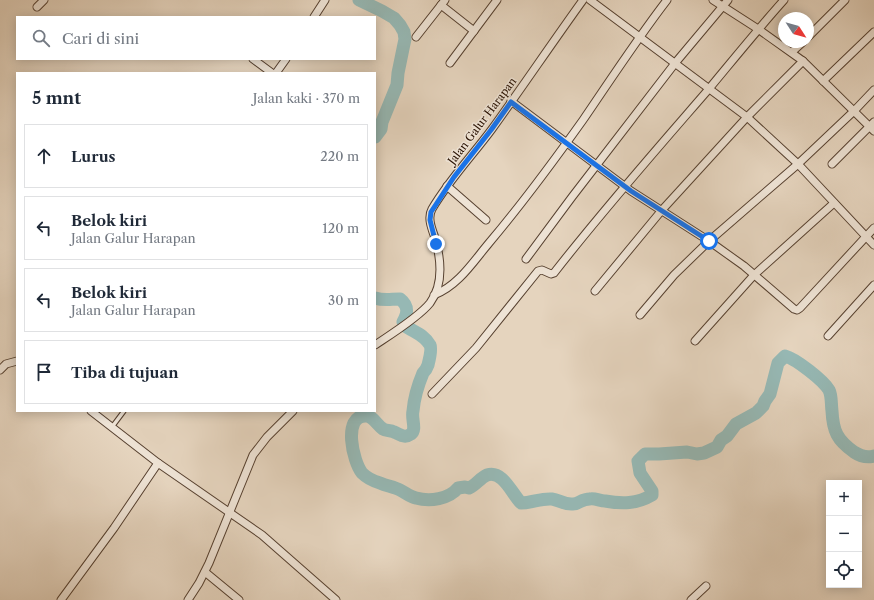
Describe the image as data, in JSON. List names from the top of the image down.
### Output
{
  "streets": {
    "street": ["Jalan Galur Harapan"]
  },
  "north": "bottom right",
  "page": {
    "search": "Cari di sini",
    "heading": ["5 mnt", "Jalan kaki · 370 m"],
    "list": [
      ["Lurus", "220 m"],
      ["Belok kiri", "Jalan Galur Harapan", "120 m"],
      ["Belok kiri", "Jalan Galur Harapan", "30 m"],
      "Tiba di tujuan"
    ],
    "map_buttons": ["+", "−"]
  }
}
